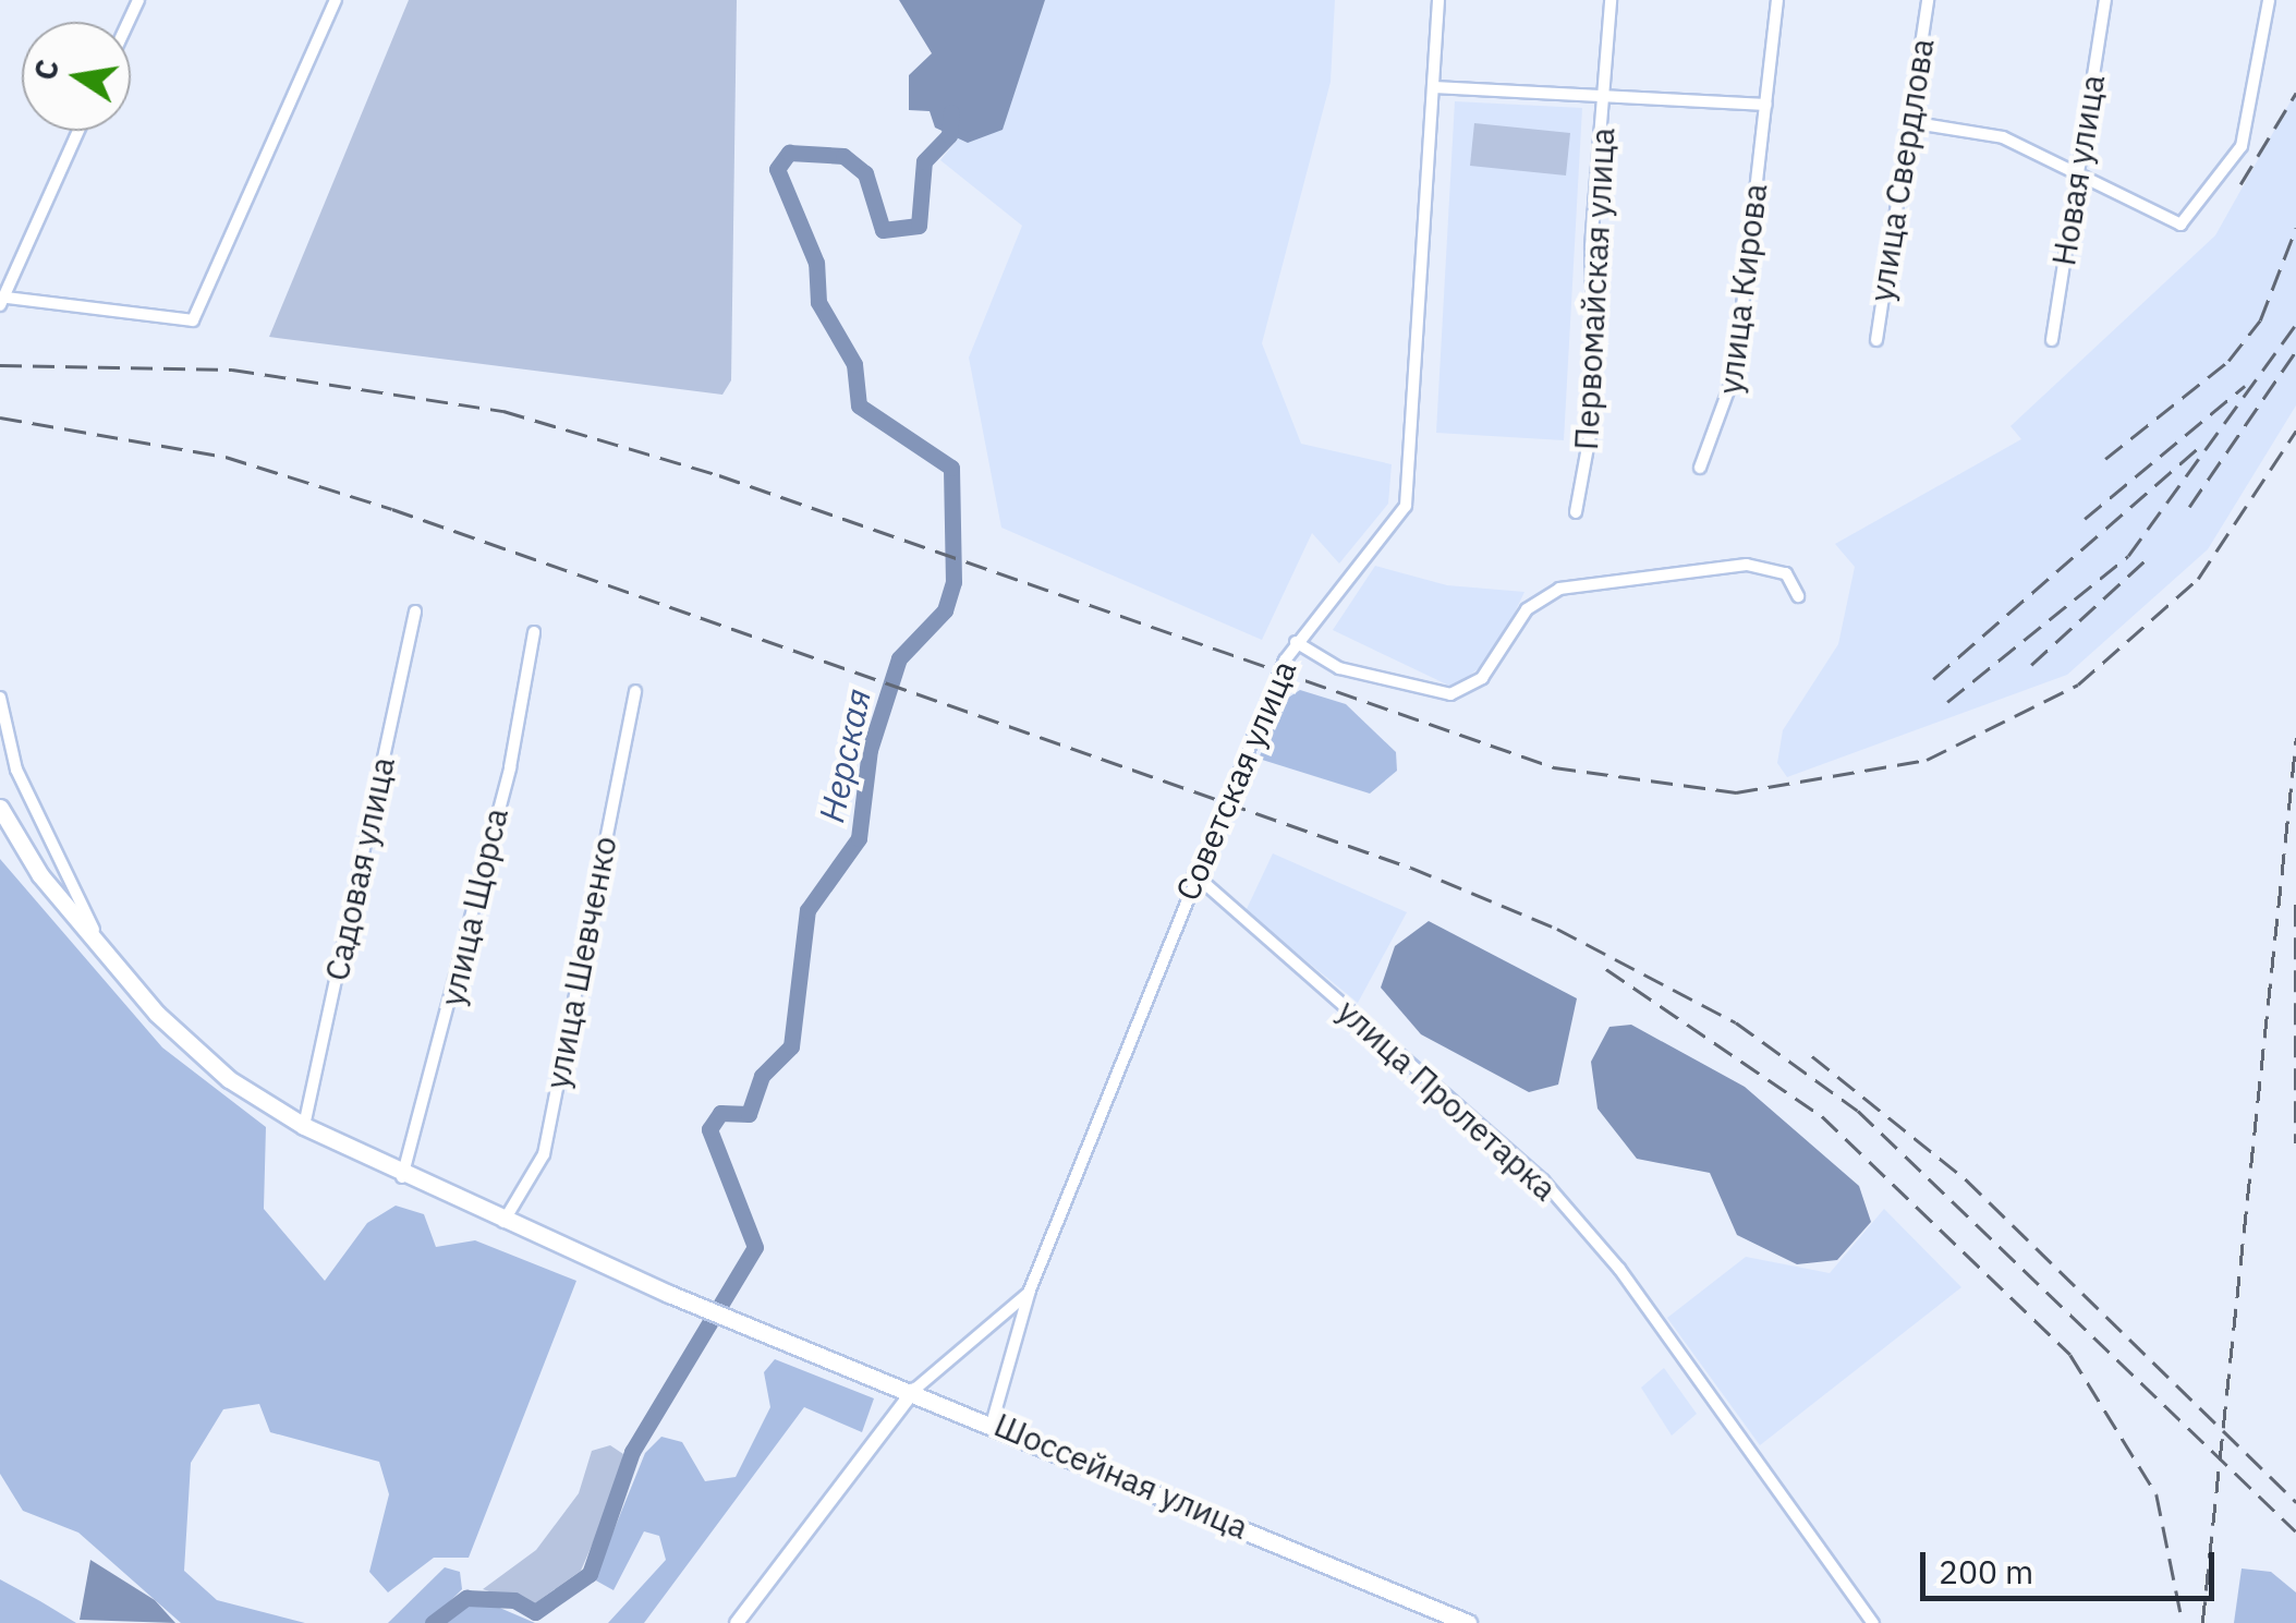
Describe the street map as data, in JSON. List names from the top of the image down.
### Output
{
  "streets": {
    "highway": ["Шоссейная улица"],
    "street": [
      "улица Свердлова",
      "Новая улица",
      "Первомайская улица",
      "улица Кирова",
      "Советская улица",
      "Садовая улица",
      "улица Щорса",
      "улица Шевченко",
      "улица Пролетарка"
    ]
  },
  "crossings": [
    ["Советская улица", "улица Пролетарка"],
    ["Советская улица", "Шоссейная улица"],
    ["Садовая улица", "Шоссейная улица"],
    ["улица Щорса", "Шоссейная улица"],
    ["улица Шевченко", "Шоссейная улица"]
  ],
  "water": ["Нерская"],
  "scale_bar": "200 m",
  "north": "left"
}
